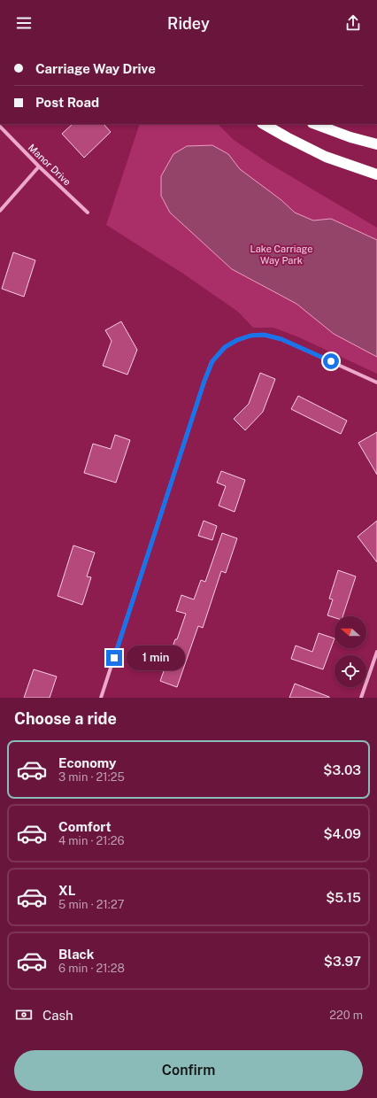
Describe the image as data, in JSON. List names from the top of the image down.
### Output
{
  "streets": {
    "street": ["Manor Drive"]
  },
  "parks": ["Lake Carriage Way Park"],
  "north": "left",
  "page": {
    "header": "Ridey",
    "banner": ["Carriage Way Drive", "Post Road"],
    "bubble": "1 min",
    "heading": "Choose a ride",
    "list": [
      {
        "name": "Economy",
        "note": "3 min · 21:25",
        "value": "$3.03"
      },
      {
        "name": "Comfort",
        "note": "4 min · 21:26",
        "value": "$4.09"
      },
      {
        "name": "XL",
        "note": "5 min · 21:27",
        "value": "$5.15"
      },
      {
        "name": "Black",
        "note": "6 min · 21:28",
        "value": "$3.97"
      }
    ],
    "pay": ["Cash", "220 m"],
    "buttons": "Confirm"
  }
}
